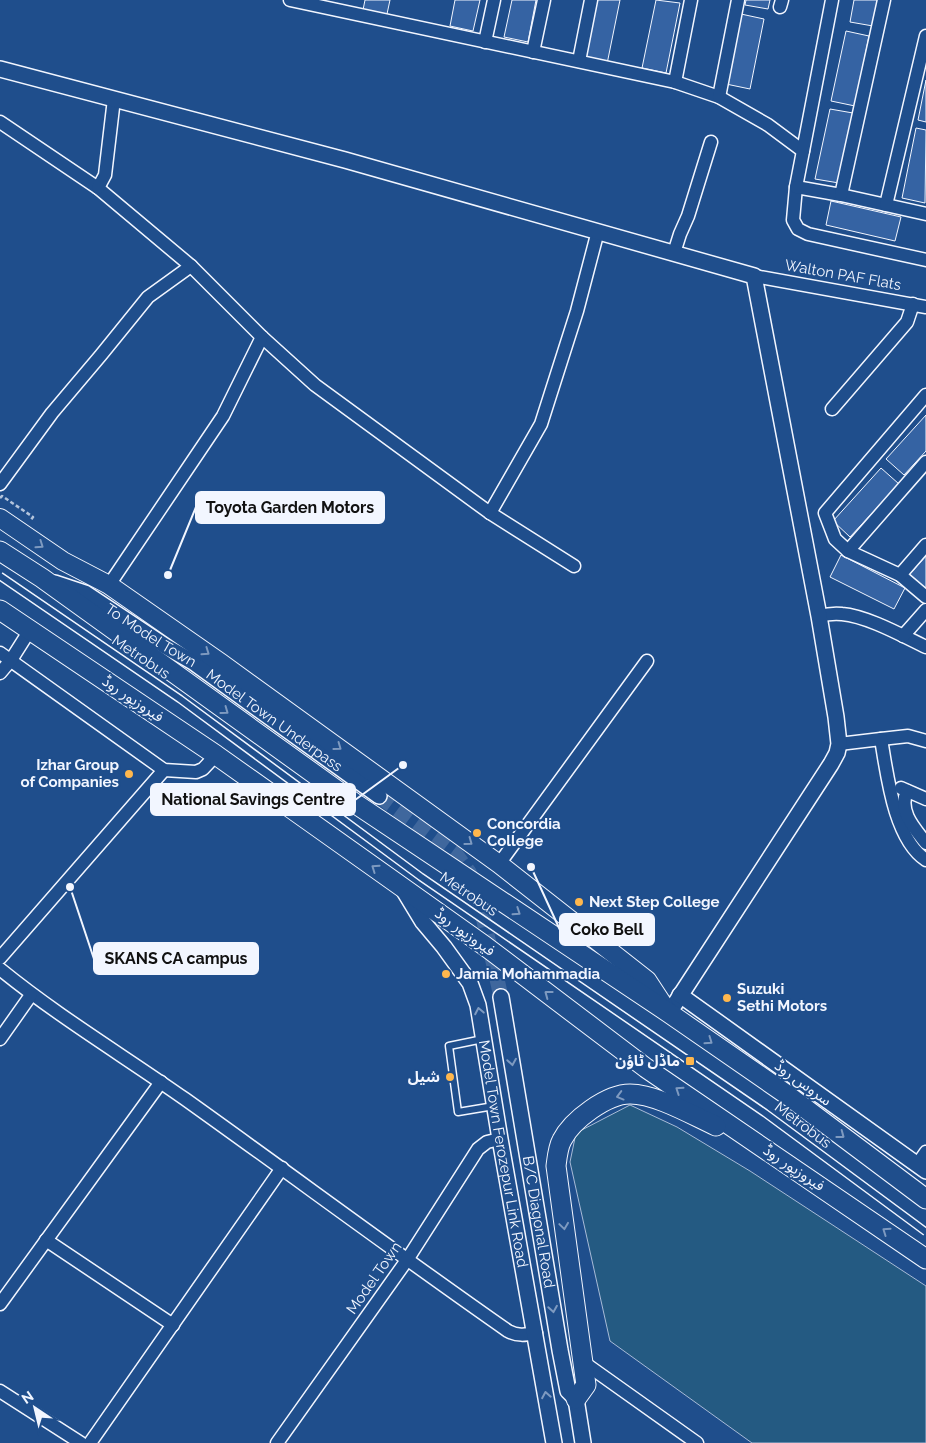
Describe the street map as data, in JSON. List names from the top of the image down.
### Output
{
  "streets": {
    "main road": ["فیروزپور روڈ"],
    "street": [
      "Walton PAF Flats",
      "To Model Town",
      "Model Town Underpass",
      "سروس روڈ",
      "Model Town Ferozepur Link Road",
      "B/C Diagonal Road",
      "Model Town"
    ],
    "lane": ["Metrobus"]
  },
  "crossings": [
    ["To Model Town", "Model Town Underpass"],
    ["فیروزپور روڈ", "Model Town Ferozepur Link Road"],
    ["Model Town Ferozepur Link Road", "Model Town"]
  ],
  "one_way": ["Model Town Ferozepur Link Road", "B/C Diagonal Road"],
  "places": {
    "other": [
      "Toyota Garden Motors",
      "National Savings Centre",
      "Izhar Group of Companies",
      "Concordia College",
      "Coko Bell",
      "SKANS CA campus",
      "Next Step College",
      "Jamia Mohammadia",
      "Suzuki Sethi Motors",
      "شیل"
    ],
    "transit": ["ماڈل ٹاؤن"]
  },
  "north": "top left"
}
